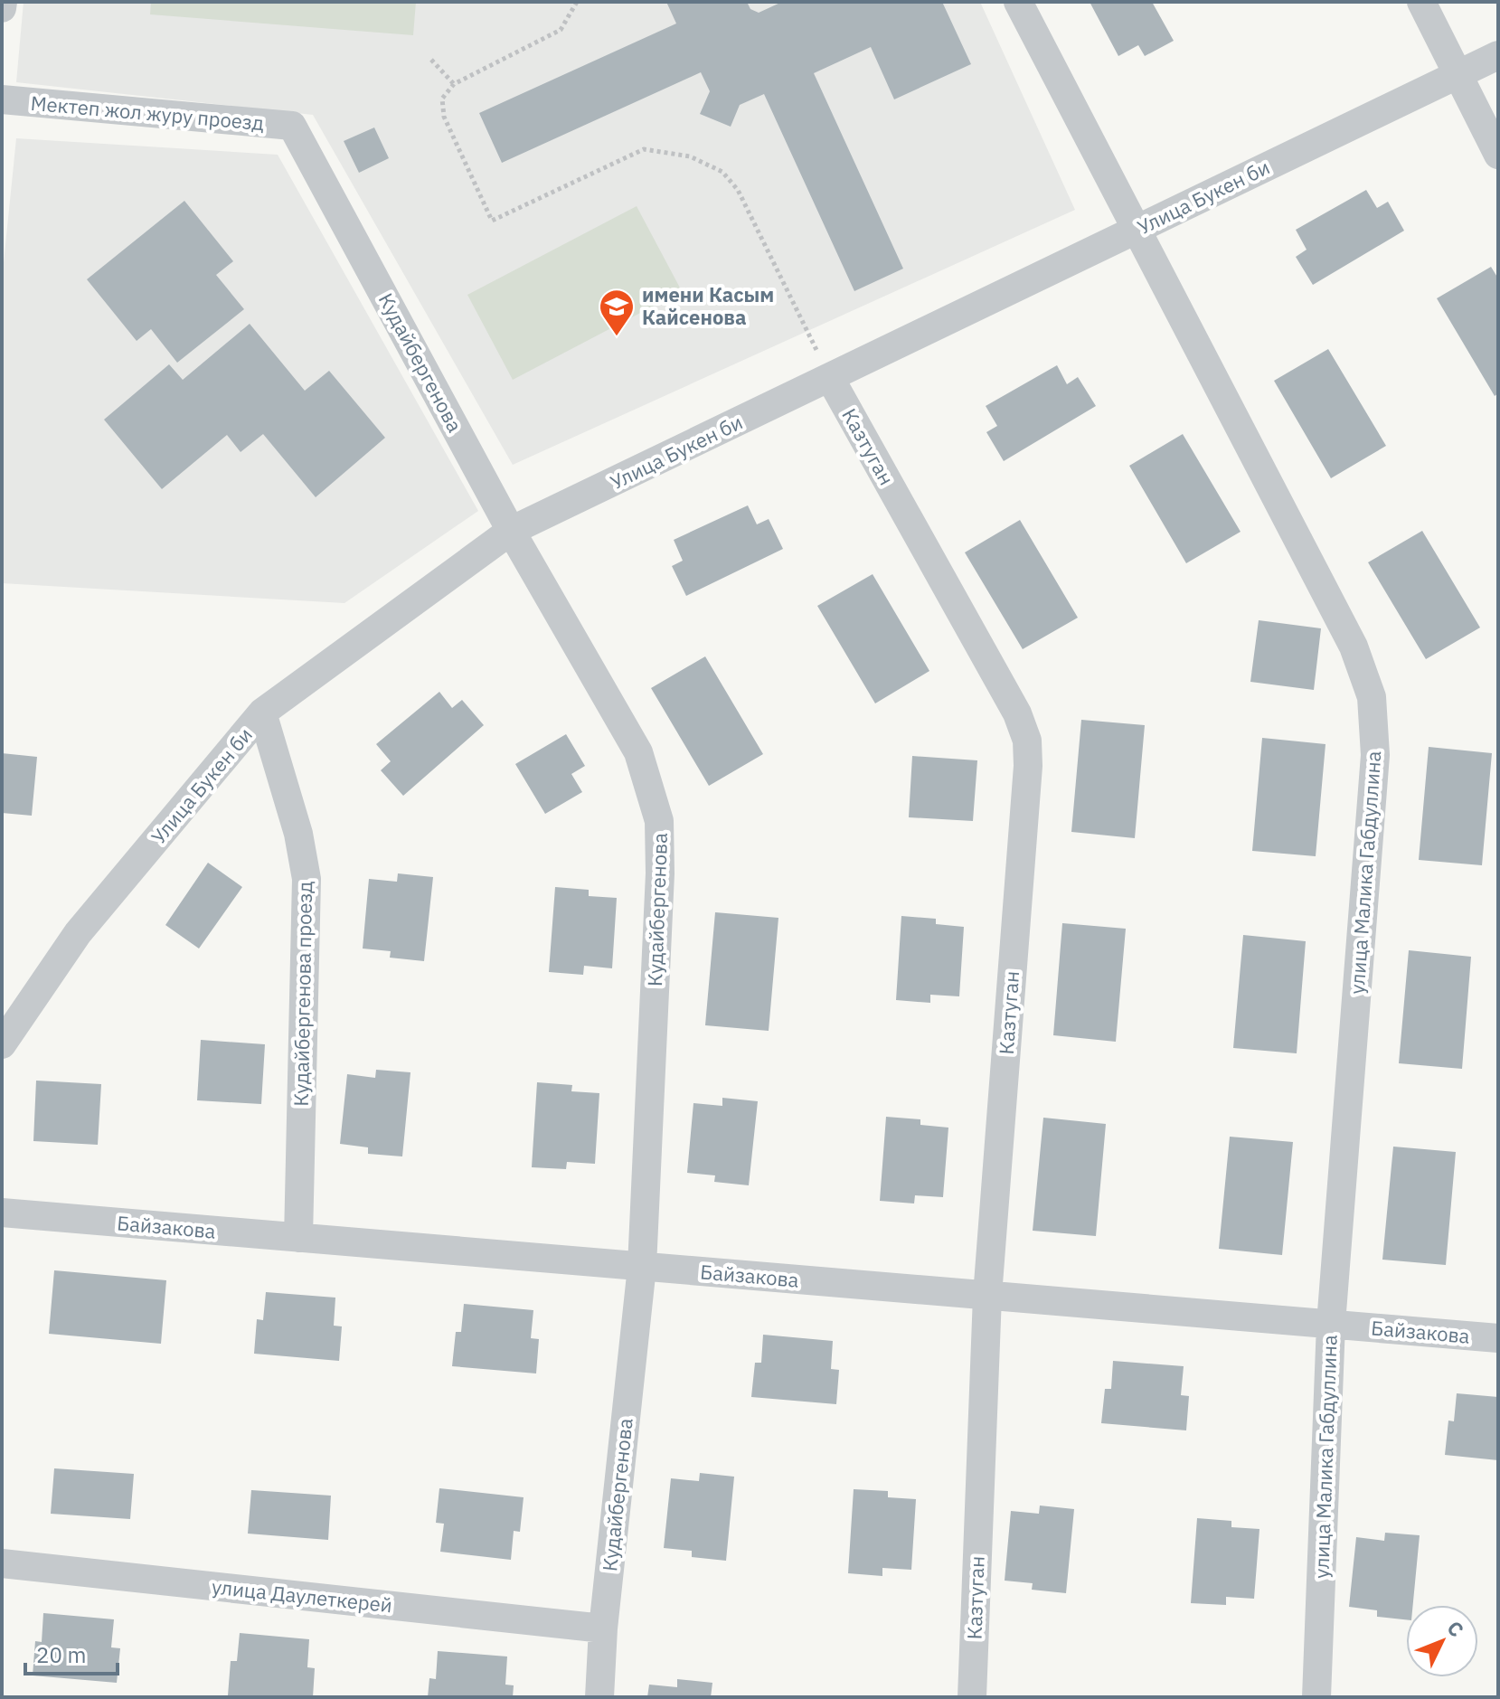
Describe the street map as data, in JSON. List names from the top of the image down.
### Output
{
  "streets": {
    "street": [
      "Мектеп жол журу проезд",
      "Улица Букен би",
      "Кудайбергенова",
      "Казтуган",
      "улица Малика Габдуллина",
      "Кудайбергенова проезд",
      "Байзакова",
      "улица Даулеткерей"
    ]
  },
  "crossings": [
    ["Мектеп жол журу проезд", "Кудайбергенова"],
    ["Улица Букен би", "Кудайбергенова"],
    ["Улица Букен би", "Казтуган"],
    ["Улица Букен би", "улица Малика Габдуллина"],
    ["Улица Букен би", "Кудайбергенова проезд"],
    ["Кудайбергенова", "Байзакова"],
    ["Кудайбергенова", "улица Даулеткерей"],
    ["Казтуган", "Байзакова"],
    ["улица Малика Габдуллина", "Байзакова"],
    ["Кудайбергенова проезд", "Байзакова"]
  ],
  "places": {
    "school or university": ["имени Касым Кайсенова"]
  },
  "scale_bar": "20 m",
  "north": "top right"
}
